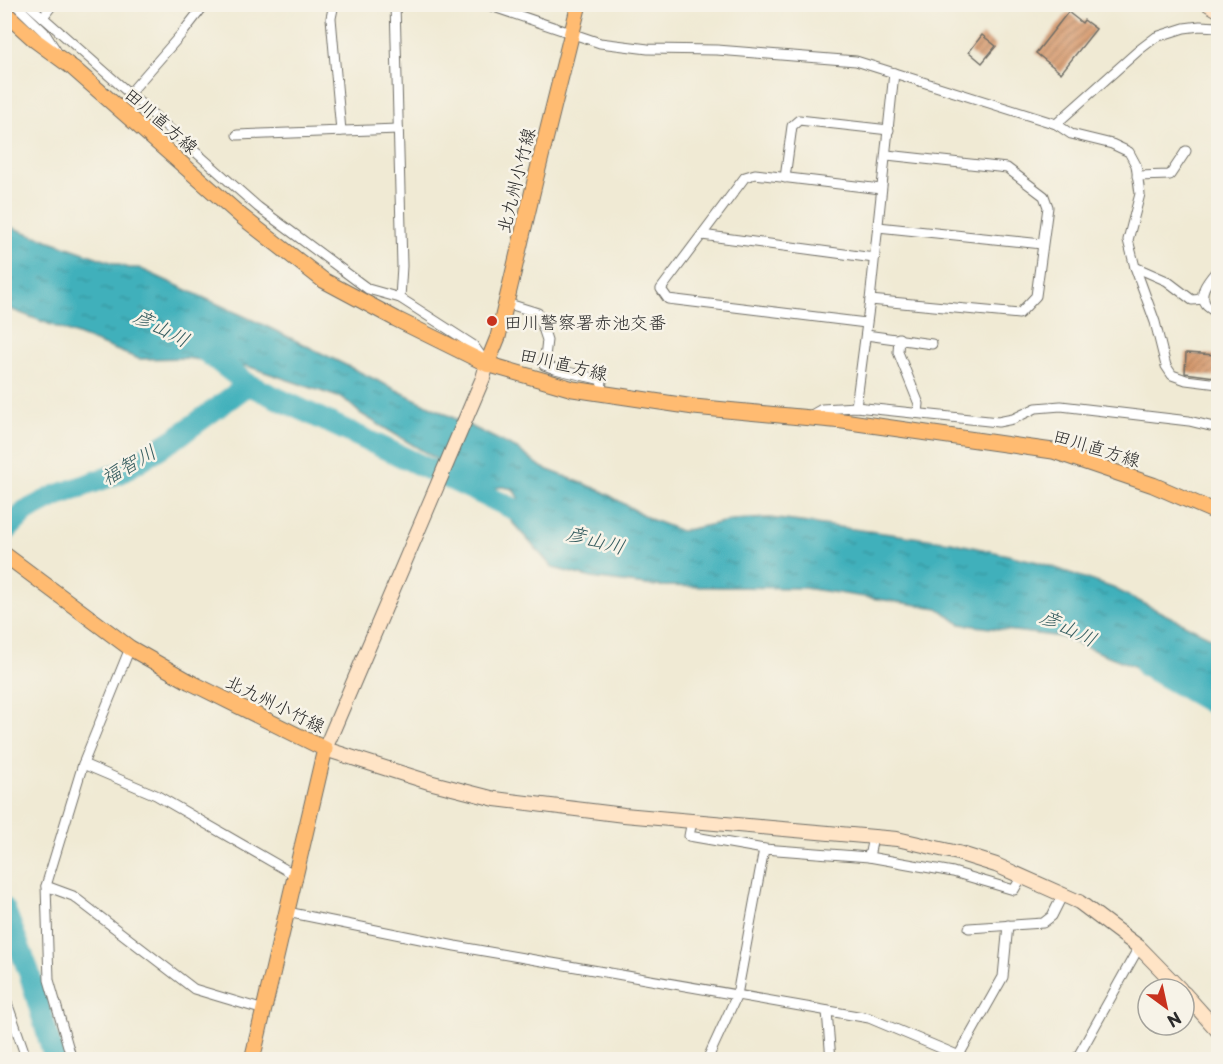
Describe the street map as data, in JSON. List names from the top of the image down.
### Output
{
  "streets": {
    "main road": ["田川直方線", "北九州小竹線"]
  },
  "crossings": [
    ["田川直方線", "北九州小竹線"]
  ],
  "water": ["彦山川", "福智川"],
  "places": ["田川警察署赤池交番"],
  "north": "bottom right"
}
